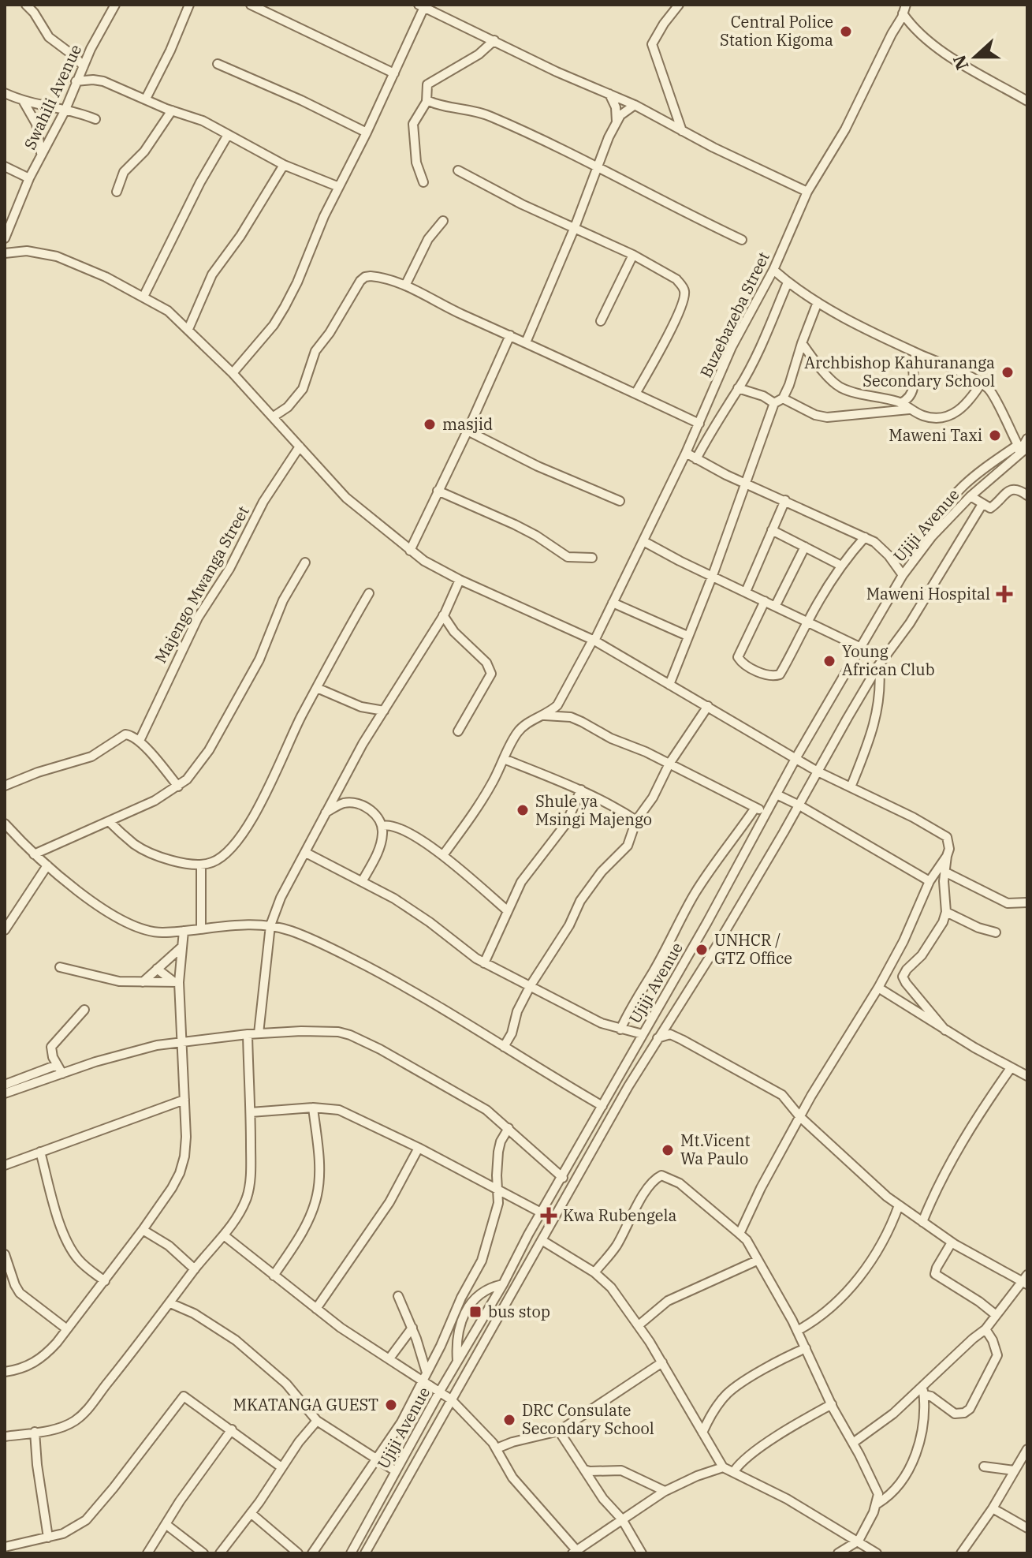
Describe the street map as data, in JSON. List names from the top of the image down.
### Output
{
  "streets": {
    "street": [
      "Swahili Avenue",
      "Buzebazeba Street",
      "Ujiji Avenue",
      "Majengo Mwanga Street"
    ]
  },
  "places": {
    "other": [
      "Central Police Station Kigoma",
      "Archbishop Kahurananga Secondary School",
      "masjid",
      "Maweni Taxi",
      "Young African Club",
      "Shule ya Msingi Majengo",
      "UNHCR / GTZ Office",
      "Mt.Vicent Wa Paulo",
      "MKATANGA GUEST",
      "DRC Consulate Secondary School"
    ],
    "health": ["Maweni Hospital", "Kwa Rubengela"],
    "transit": ["bus stop"]
  },
  "north": "left"
}
